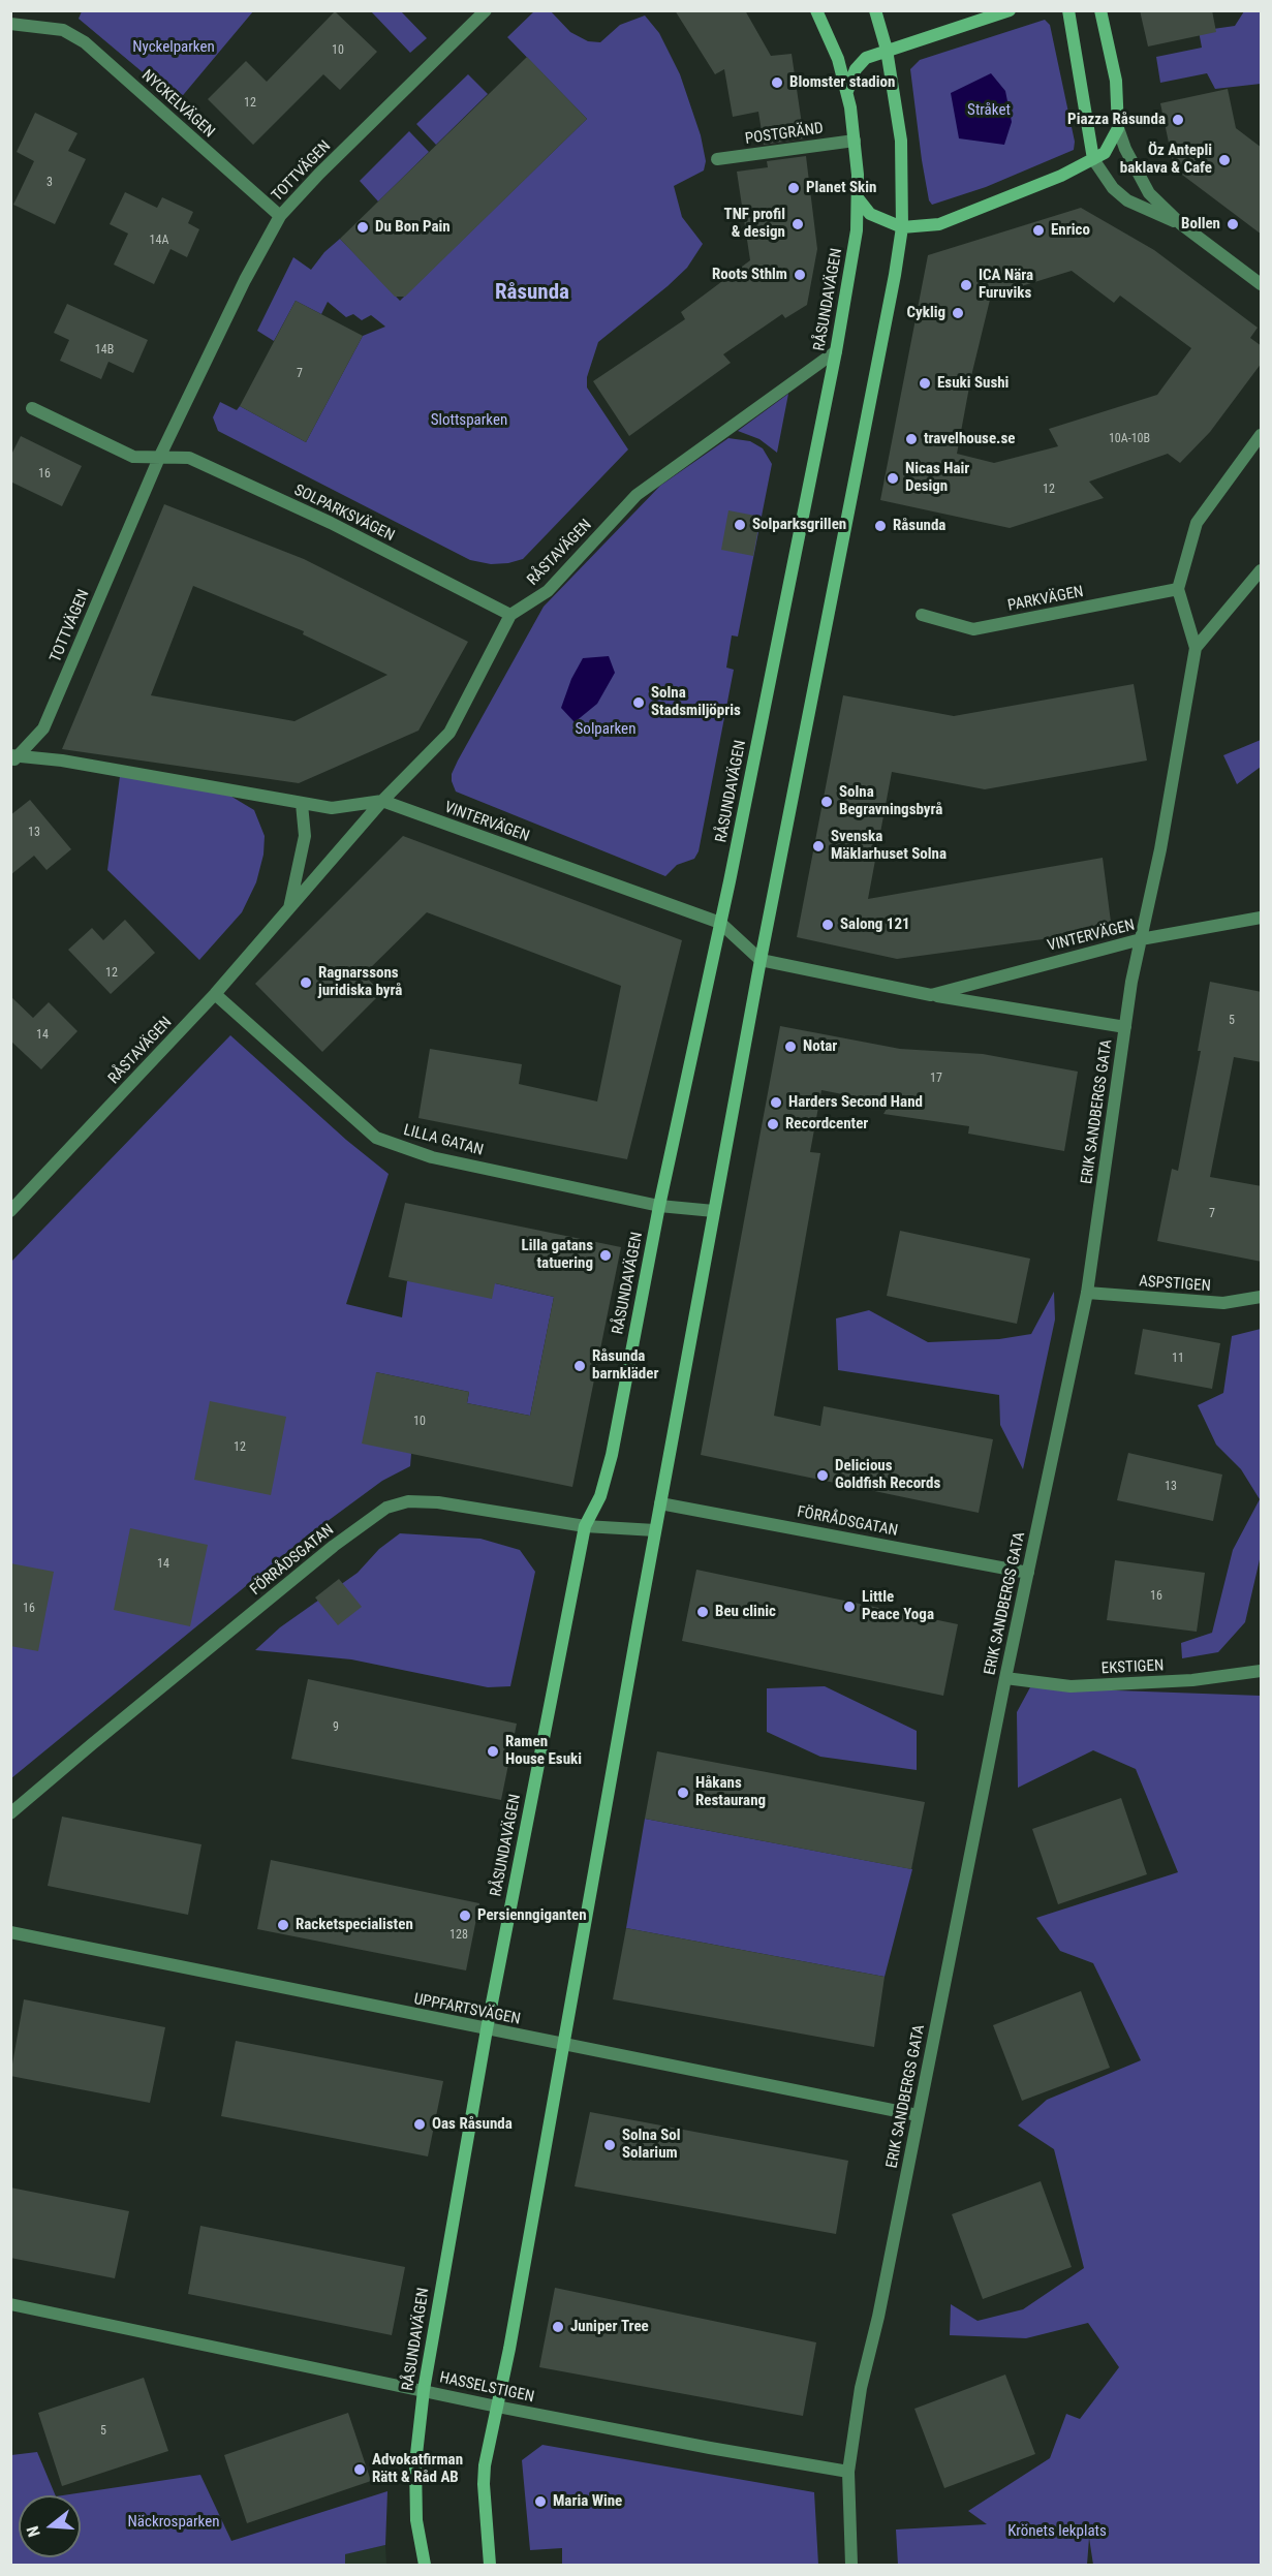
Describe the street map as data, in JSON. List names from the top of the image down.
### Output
{
  "streets": {
    "street": [
      "NYCKELVÄGEN",
      "POSTGRÄND",
      "TOTTVÄGEN",
      "RÅSUNDAVÄGEN",
      "SOLPARKSVÄGEN",
      "RÅSTAVÄGEN",
      "PARKVÄGEN",
      "VINTERVÄGEN",
      "ERIK SANDBERGS GATA",
      "LILLA GATAN",
      "ASPSTIGEN",
      "FÖRRÅDSGATAN",
      "EKSTIGEN",
      "UPPFARTSVÄGEN",
      "HASSELSTIGEN"
    ]
  },
  "crossings": [
    ["NYCKELVÄGEN", "TOTTVÄGEN"],
    ["POSTGRÄND", "RÅSUNDAVÄGEN"],
    ["TOTTVÄGEN", "SOLPARKSVÄGEN"],
    ["TOTTVÄGEN", "VINTERVÄGEN"],
    ["RÅSUNDAVÄGEN", "RÅSTAVÄGEN"],
    ["RÅSUNDAVÄGEN", "VINTERVÄGEN"],
    ["RÅSUNDAVÄGEN", "LILLA GATAN"],
    ["RÅSUNDAVÄGEN", "FÖRRÅDSGATAN"],
    ["RÅSUNDAVÄGEN", "UPPFARTSVÄGEN"],
    ["RÅSUNDAVÄGEN", "HASSELSTIGEN"],
    ["SOLPARKSVÄGEN", "RÅSTAVÄGEN"],
    ["RÅSTAVÄGEN", "VINTERVÄGEN"],
    ["RÅSTAVÄGEN", "LILLA GATAN"],
    ["VINTERVÄGEN", "ERIK SANDBERGS GATA"],
    ["ERIK SANDBERGS GATA", "ASPSTIGEN"],
    ["ERIK SANDBERGS GATA", "FÖRRÅDSGATAN"],
    ["ERIK SANDBERGS GATA", "EKSTIGEN"],
    ["ERIK SANDBERGS GATA", "UPPFARTSVÄGEN"],
    ["ERIK SANDBERGS GATA", "HASSELSTIGEN"]
  ],
  "districts": ["Råsunda"],
  "parks": [
    "Nyckelparken",
    "Stråket",
    "Slottsparken",
    "Solparken",
    "Näckrosparken",
    "Krönets lekplats"
  ],
  "places": [
    "Blomster stadion",
    "Piazza Råsunda",
    "Öz Antepli baklava & Cafe",
    "Planet Skin",
    "TNF profil & design",
    "Bollen",
    "Du Bon Pain",
    "Enrico",
    "Roots Sthlm",
    "ICA Nära Furuviks",
    "Cyklig",
    "Esuki Sushi",
    "travelhouse.se",
    "Nicas Hair Design",
    "Solparksgrillen",
    "Råsunda",
    "Solna Stadsmiljöpris",
    "Solna Begravningsbyrå",
    "Svenska Mäklarhuset Solna",
    "Salong 121",
    "Ragnarssons juridiska byrå",
    "Notar",
    "Harders Second Hand",
    "Recordcenter",
    "Lilla gatans tatuering",
    "Råsunda barnkläder",
    "Delicious Goldfish Records",
    "Little Peace Yoga",
    "Beu clinic",
    "Ramen House Esuki",
    "Håkans Restaurang",
    "Persienngiganten",
    "Racketspecialisten",
    "Oas Råsunda",
    "Solna Sol Solarium",
    "Juniper Tree",
    "Advokatfirman Rätt & Råd AB",
    "Maria Wine"
  ],
  "house_numbers": [
    "10",
    "12",
    "3",
    "14A",
    "14B",
    "7",
    "10A-10B",
    "16",
    "12",
    "13",
    "12",
    "5",
    "14",
    "17",
    "7",
    "11",
    "10",
    "12",
    "13",
    "14",
    "16",
    "16",
    "9",
    "128",
    "5"
  ],
  "north": "left"
}
